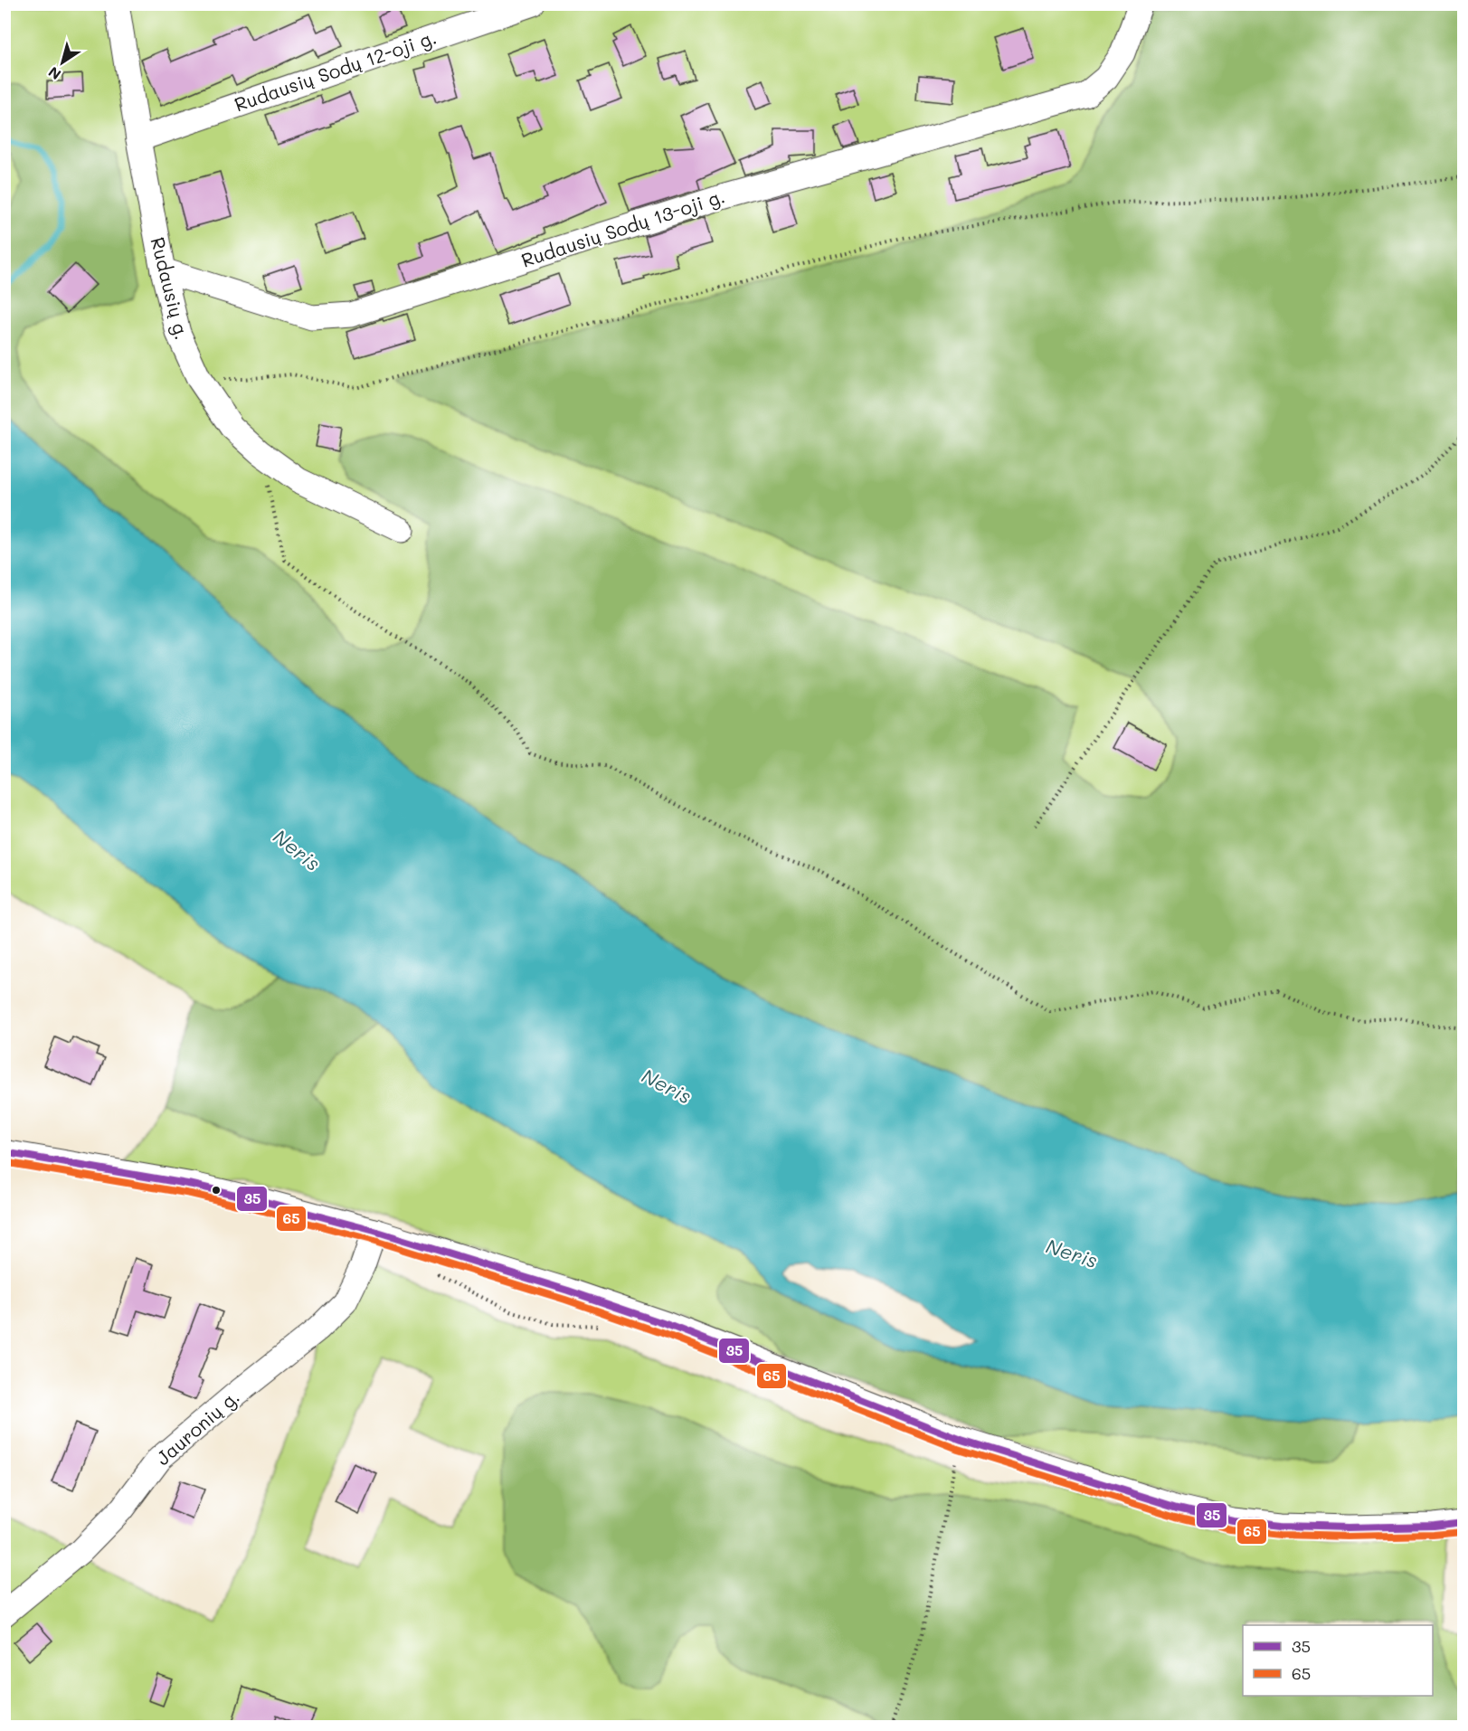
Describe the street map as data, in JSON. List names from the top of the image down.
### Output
{
  "streets": {
    "street": [
      "Rudausių Sodų 12-oji g.",
      "Rudausių Sodų 13-oji g.",
      "Rudausių g.",
      "Jauronių g."
    ]
  },
  "crossings": [
    ["Rudausių Sodų 12-oji g.", "Rudausių g."],
    ["Rudausių Sodų 13-oji g.", "Rudausių g."]
  ],
  "water": ["Neris"],
  "lines": ["transit line 35", "transit line 65"],
  "legend": ["35", "65"],
  "north": "bottom left"
}
